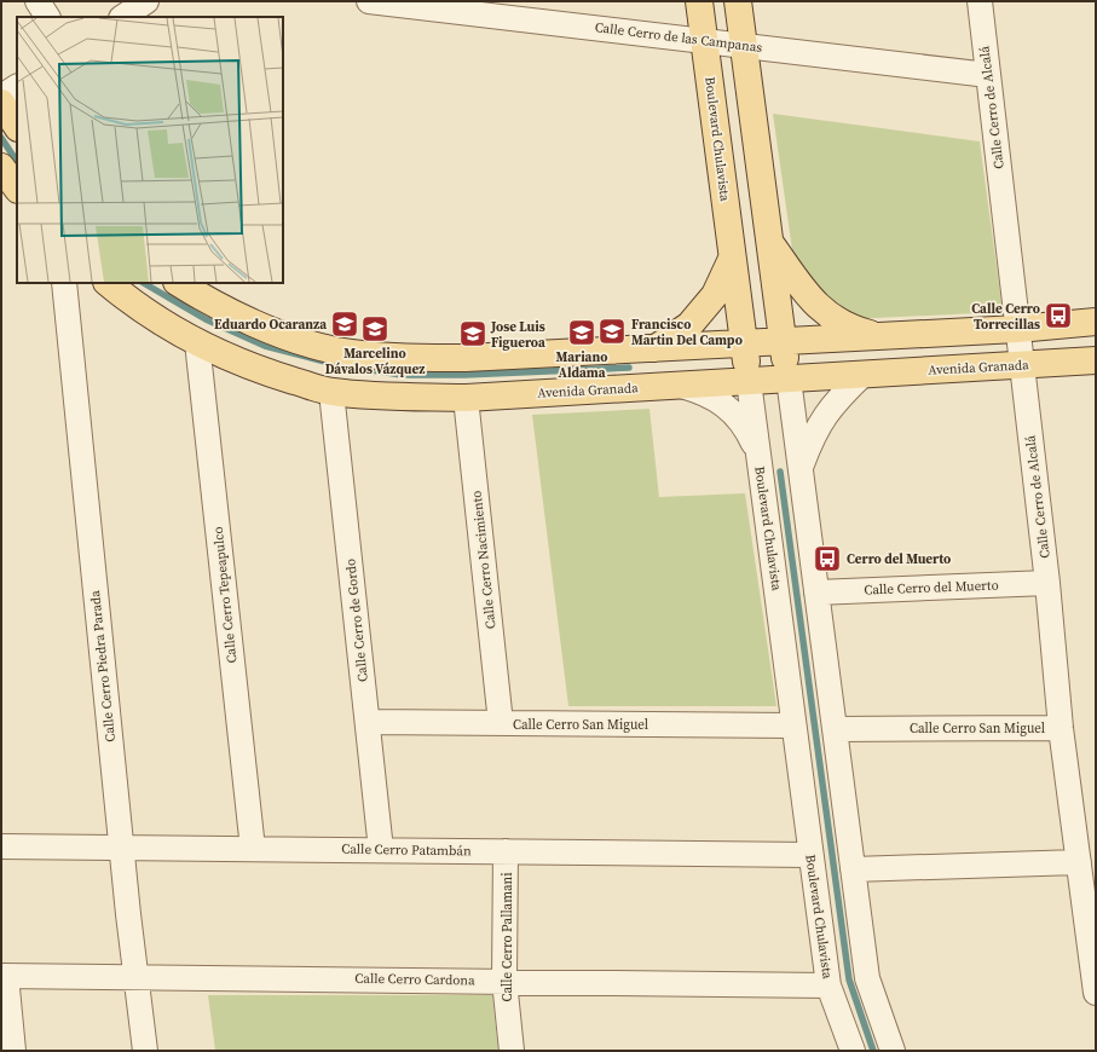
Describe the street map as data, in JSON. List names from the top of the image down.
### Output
{
  "streets": {
    "main road": ["Boulevard Chulavista", "Avenida Granada"],
    "street": [
      "Calle Cerro de las Campanas",
      "Calle Cerro de Alcalá",
      "Calle Cerro Nacimiento",
      "Calle Cerro del Muerto",
      "Calle Cerro Tepeapulco",
      "Calle Cerro de Gordo",
      "Calle Cerro Piedra Parada",
      "Calle Cerro San Miguel",
      "Calle Cerro Patambán",
      "Calle Cerro Pallamani",
      "Calle Cerro Cardona"
    ]
  },
  "crossings": [
    ["Calle Cerro de las Campanas", "Calle Cerro de Alcalá"],
    ["Calle Cerro de las Campanas", "Boulevard Chulavista"],
    ["Calle Cerro de Alcalá", "Avenida Granada"],
    ["Calle Cerro de Alcalá", "Calle Cerro del Muerto"],
    ["Calle Cerro de Alcalá", "Calle Cerro San Miguel"],
    ["Boulevard Chulavista", "Avenida Granada"],
    ["Boulevard Chulavista", "Calle Cerro San Miguel"],
    ["Boulevard Chulavista", "Calle Cerro Patambán"],
    ["Boulevard Chulavista", "Calle Cerro Cardona"],
    ["Avenida Granada", "Calle Cerro Nacimiento"],
    ["Avenida Granada", "Calle Cerro Tepeapulco"],
    ["Avenida Granada", "Calle Cerro de Gordo"],
    ["Calle Cerro Nacimiento", "Calle Cerro San Miguel"],
    ["Calle Cerro Tepeapulco", "Calle Cerro Patambán"],
    ["Calle Cerro de Gordo", "Calle Cerro San Miguel"],
    ["Calle Cerro de Gordo", "Calle Cerro Patambán"],
    ["Calle Cerro Piedra Parada", "Calle Cerro Patambán"],
    ["Calle Cerro Piedra Parada", "Calle Cerro Cardona"],
    ["Calle Cerro Patambán", "Calle Cerro Pallamani"],
    ["Calle Cerro Pallamani", "Calle Cerro Cardona"]
  ],
  "places": {
    "bus stop": ["Calle Cerro Torrecillas", "Cerro del Muerto"],
    "school or university": [
      "Eduardo Ocaranza",
      "Marcelino Dávalos Vázquez",
      "Francisco Martin Del Campo",
      "Mariano Aldama",
      "Jose Luis Figueroa"
    ]
  }
}
